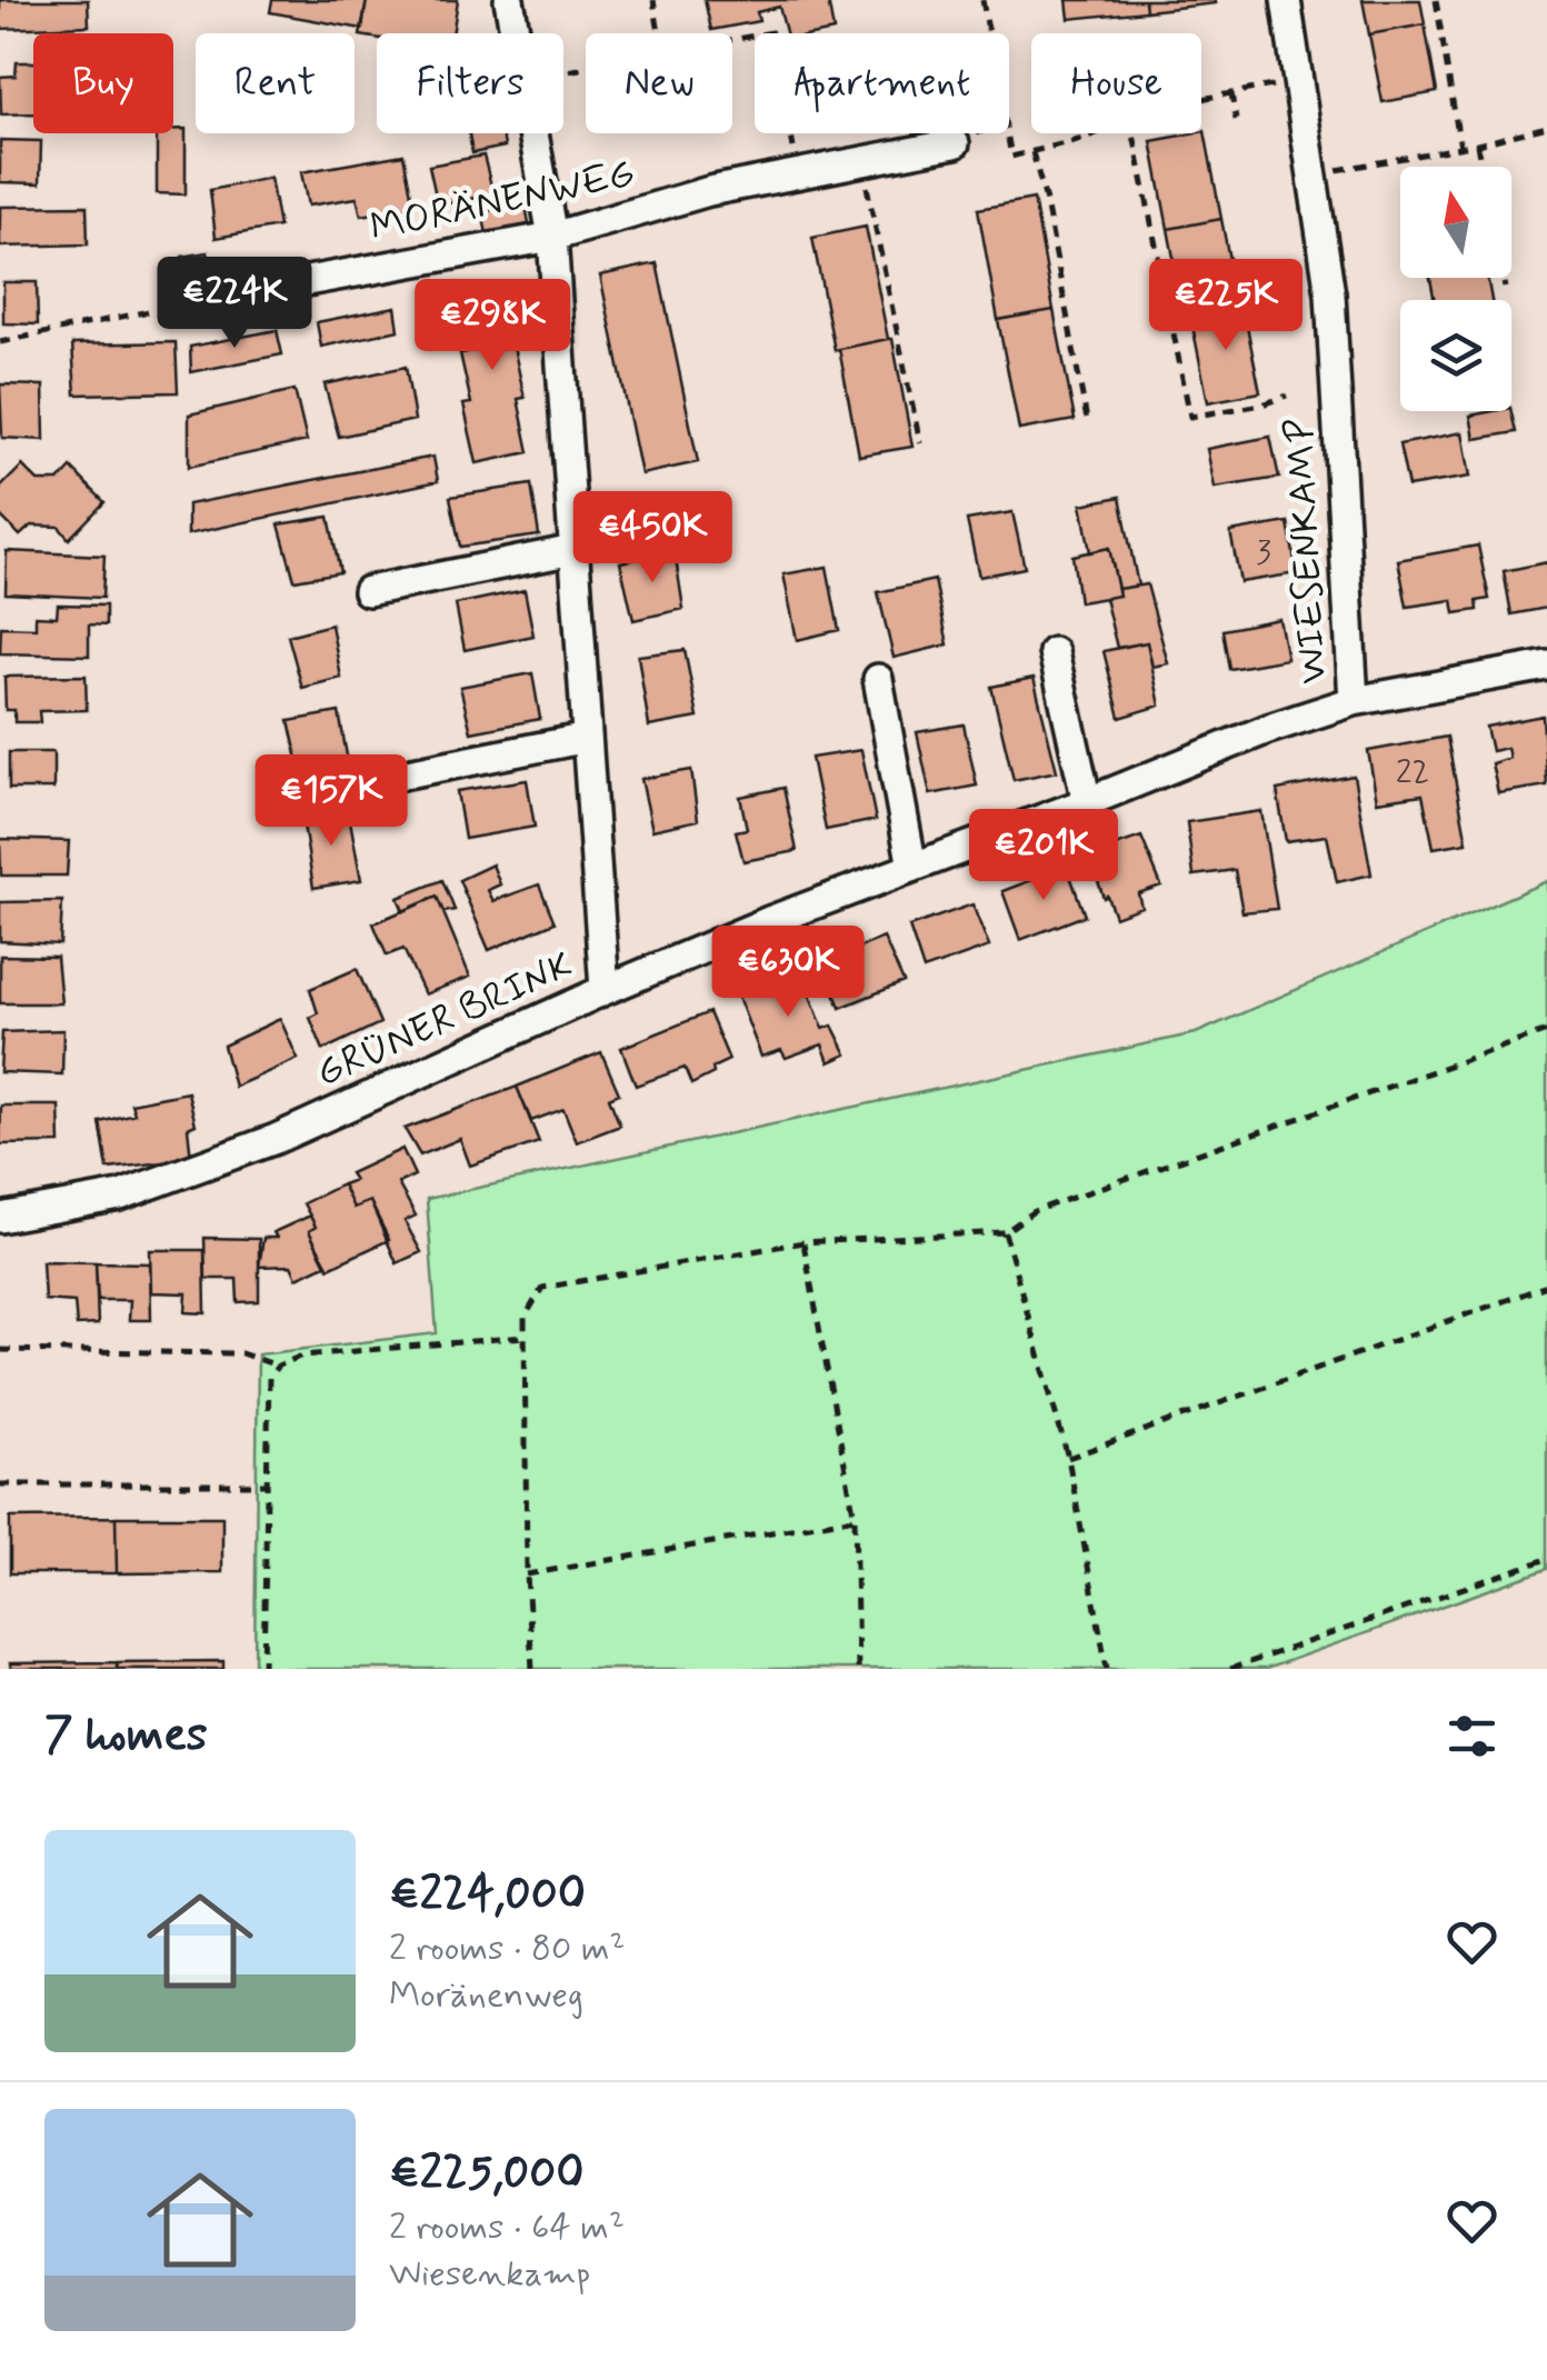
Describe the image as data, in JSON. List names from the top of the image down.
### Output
{
  "streets": {
    "street": ["MORÄNENWEG", "WIESENKAMP", "GRÜNER BRINK"]
  },
  "crossings": [
    ["WIESENKAMP", "GRÜNER BRINK"]
  ],
  "house_numbers": ["3", "22"],
  "north": "top",
  "page": {
    "chip": [
      "Buy",
      "Rent",
      "Filters",
      "New",
      "Apartment",
      "House"
    ],
    "price": [
      "€224K",
      "€225K",
      "€298K",
      "€450K",
      "€157K",
      "€201K",
      "€630K"
    ],
    "heading": "7 homes",
    "list": [
      {
        "name": "€224,000",
        "note": "2 rooms · 80 m² · Moränenweg"
      },
      {
        "name": "€225,000",
        "note": "2 rooms · 64 m² · Wiesenkamp"
      }
    ]
  }
}
